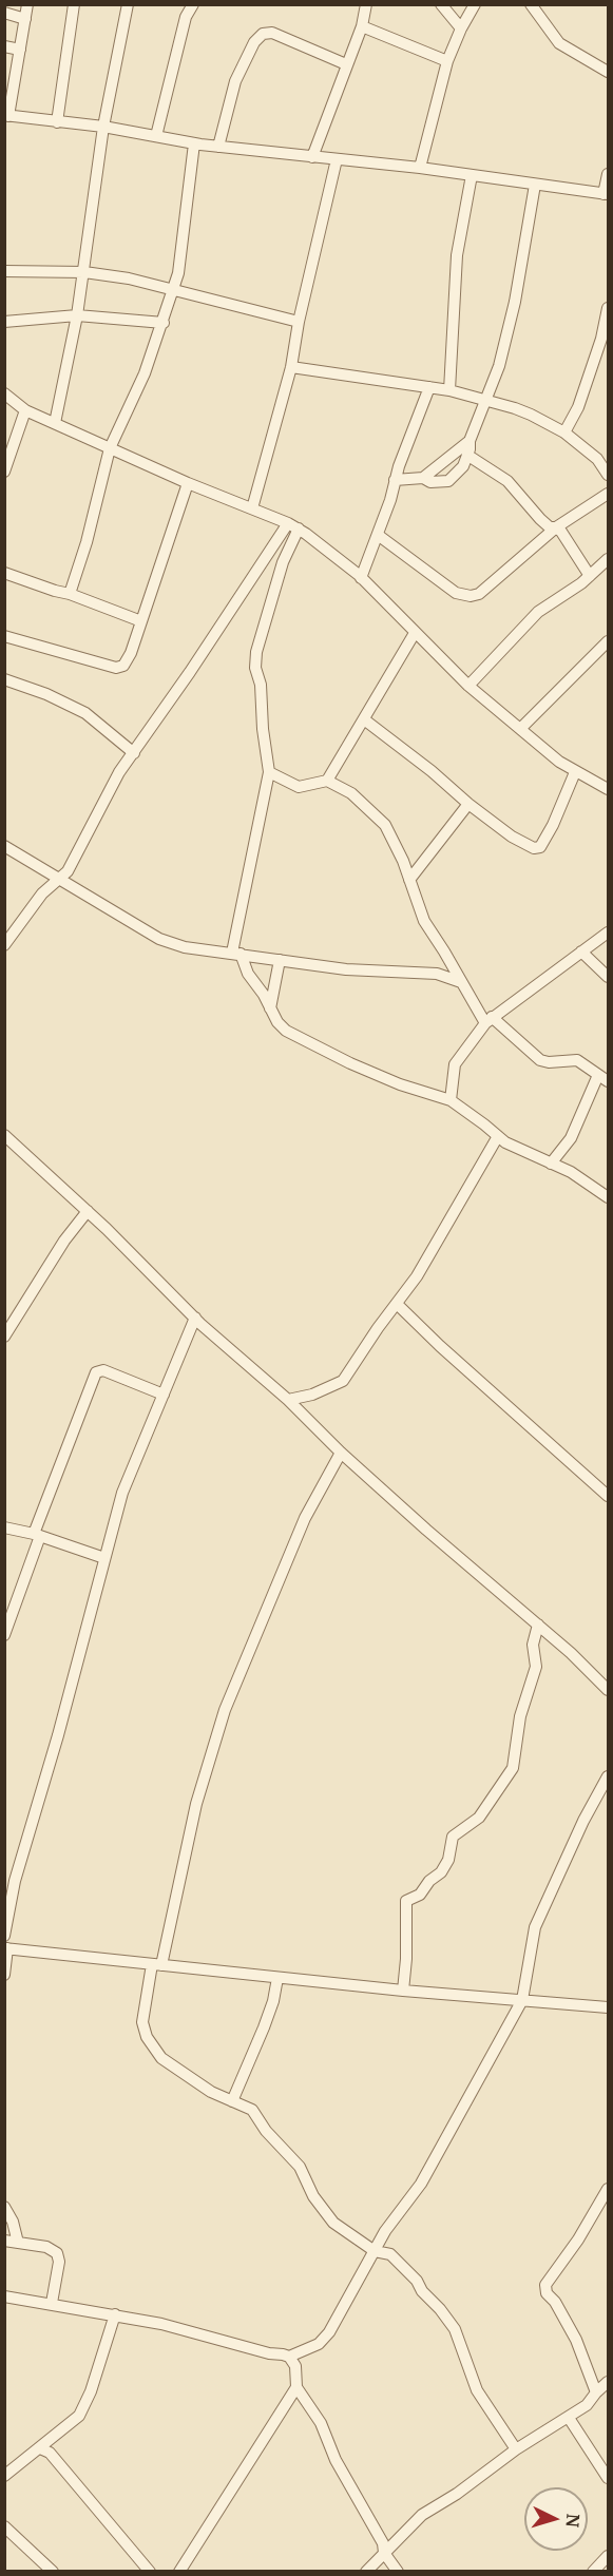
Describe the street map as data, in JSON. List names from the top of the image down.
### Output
{
  "north": "right"
}
